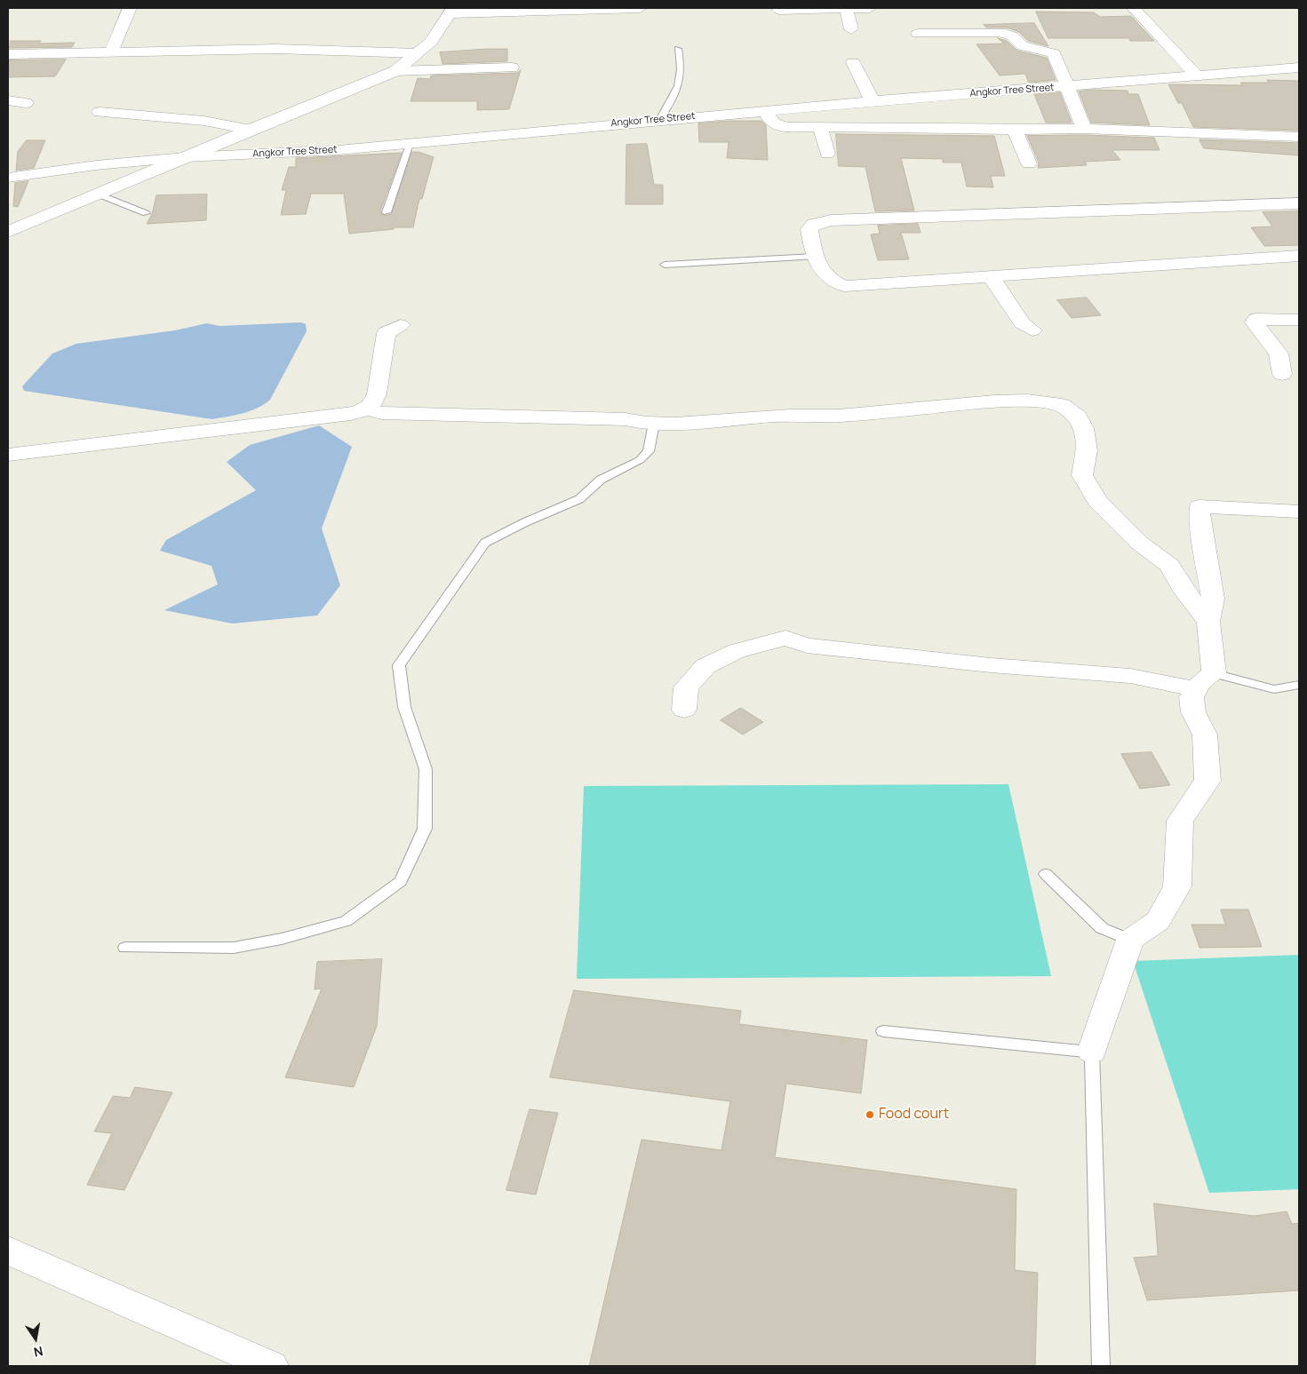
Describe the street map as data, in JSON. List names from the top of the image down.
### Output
{
  "streets": {
    "street": ["Angkor Tree Street"]
  },
  "places": ["Food court"],
  "north": "bottom"
}
